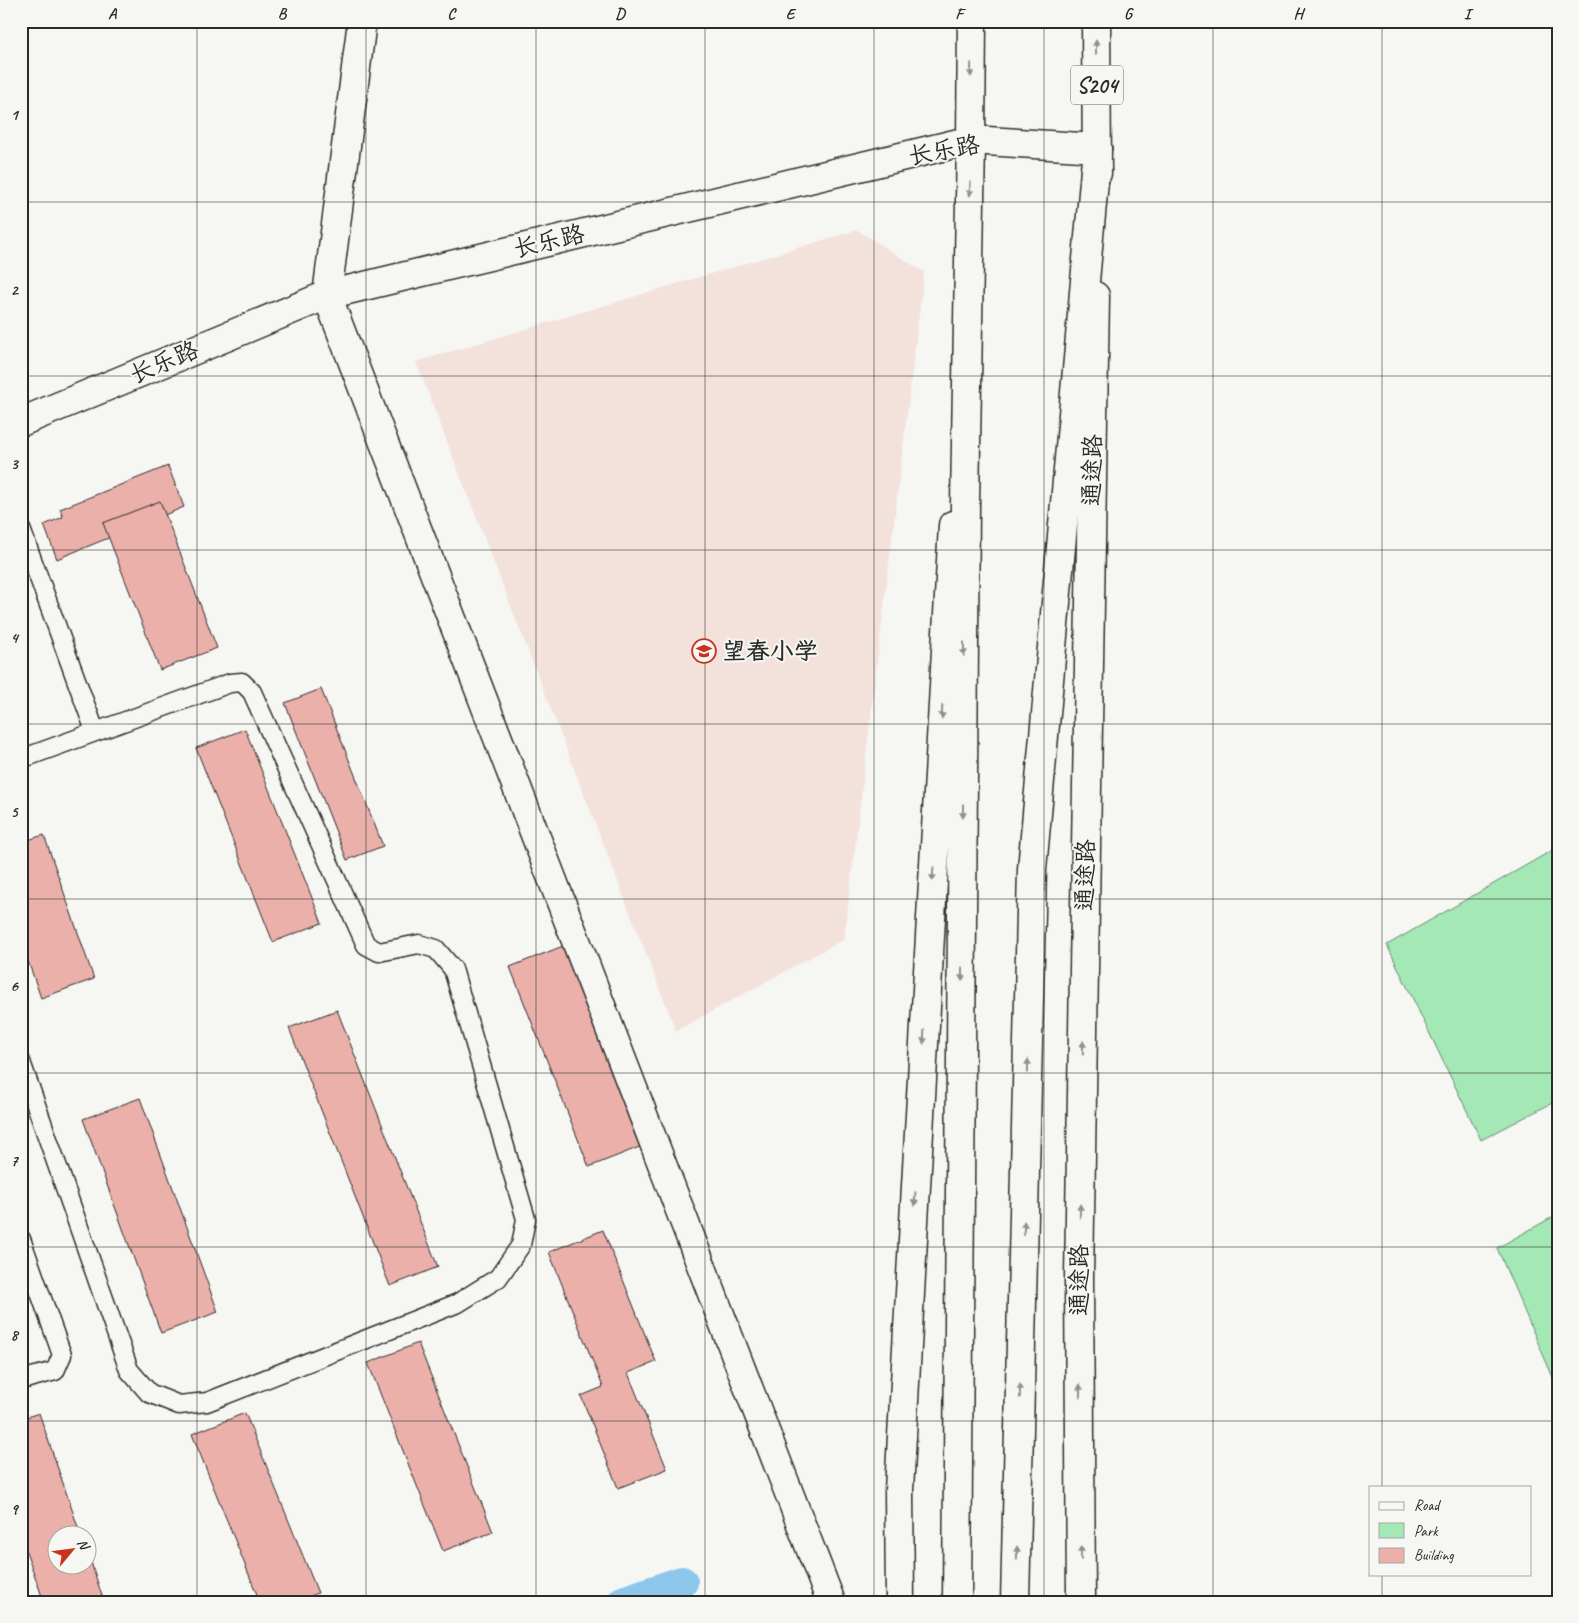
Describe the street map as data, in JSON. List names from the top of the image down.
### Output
{
  "streets": {
    "main road": ["S204", "长乐路", "通途路"]
  },
  "crossings": [
    ["S204", "长乐路"],
    ["S204", "通途路"],
    ["长乐路", "通途路"]
  ],
  "places": {
    "school or university": ["望春小学"]
  },
  "legend": ["Road", "Park", "Building"],
  "north": "top right",
  "grid": {
    "columns": [
      "A",
      "B",
      "C",
      "D",
      "E",
      "F",
      "G",
      "H",
      "I"
    ],
    "rows": [
      "1",
      "2",
      "3",
      "4",
      "5",
      "6",
      "7",
      "8",
      "9"
    ]
  }
}
